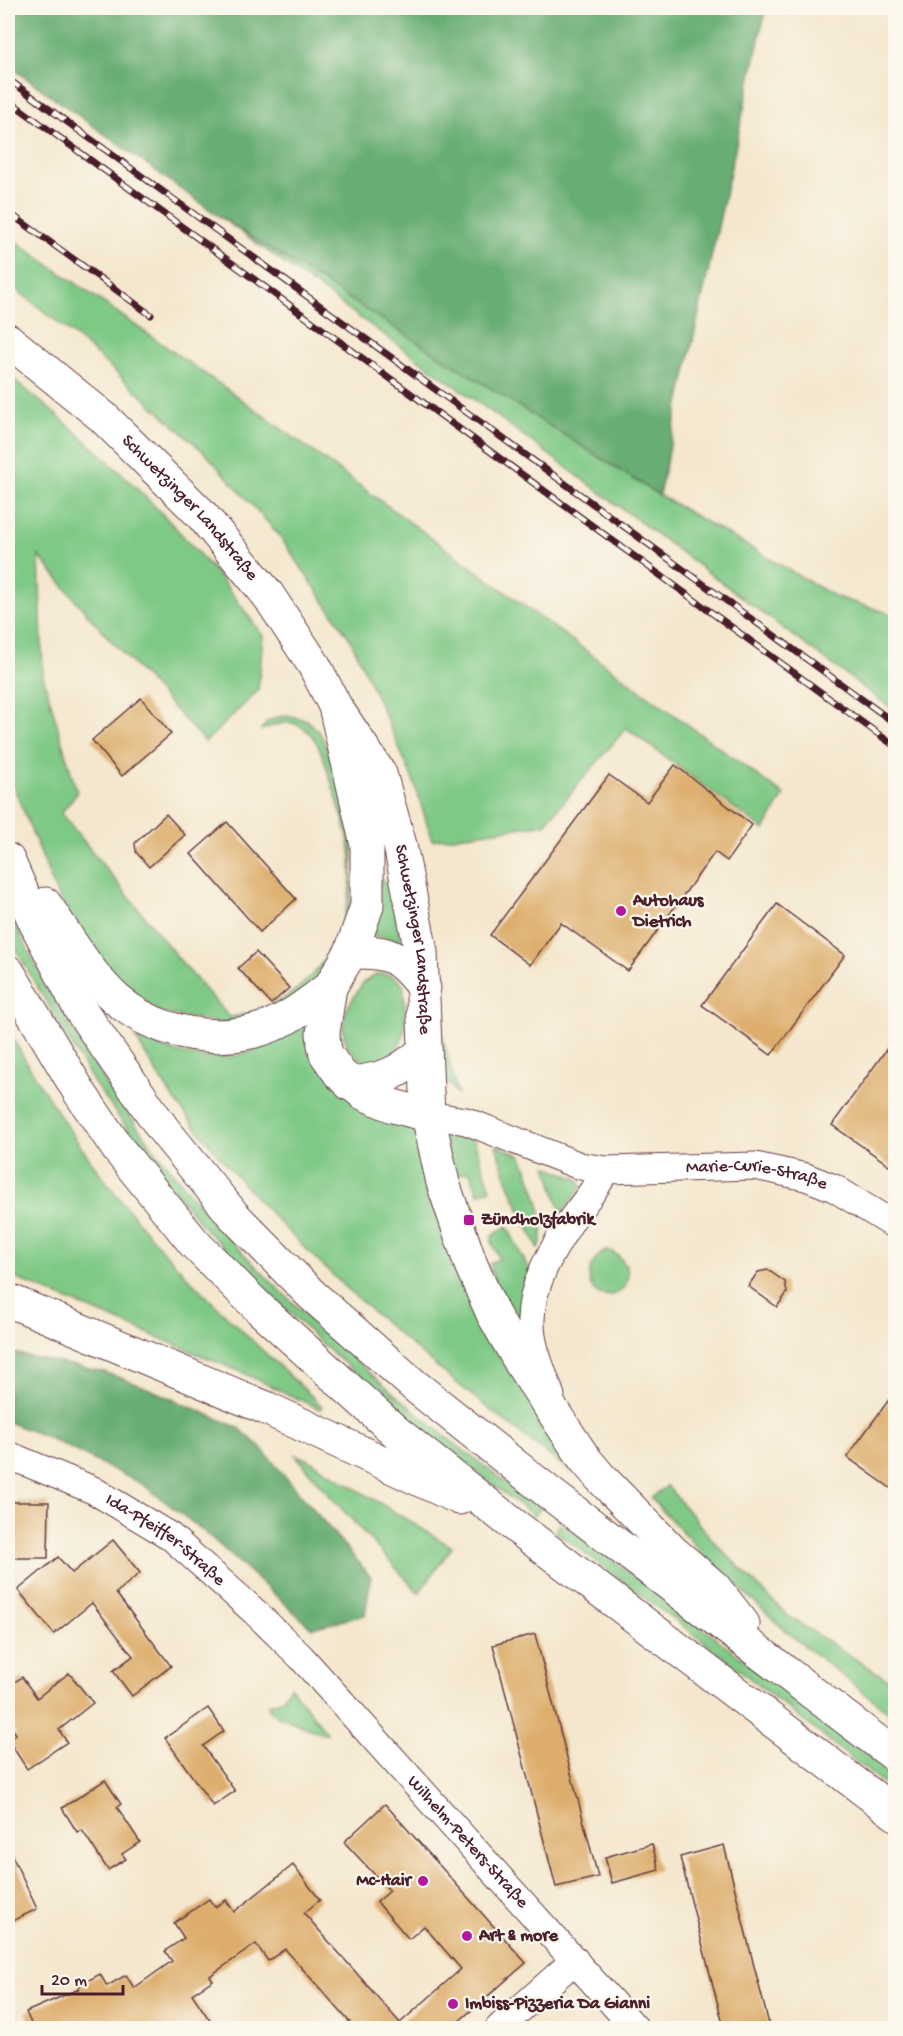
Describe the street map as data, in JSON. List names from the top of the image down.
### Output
{
  "streets": {
    "main road": ["Schwetzinger Landstraße"],
    "street": ["Marie-Curie-Straße", "Ida-Pfeiffer-Straße", "Wilhelm-Peters-Straße"]
  },
  "crossings": [
    ["Schwetzinger Landstraße", "Marie-Curie-Straße"],
    ["Ida-Pfeiffer-Straße", "Wilhelm-Peters-Straße"]
  ],
  "places": {
    "other": [
      "Autohaus Dietrich",
      "Mc-Hair",
      "Art & more",
      "Imbiss-Pizzeria Da Gianni"
    ],
    "transit": ["Zündholzfabrik"]
  },
  "scale_bar": "20 m"
}
